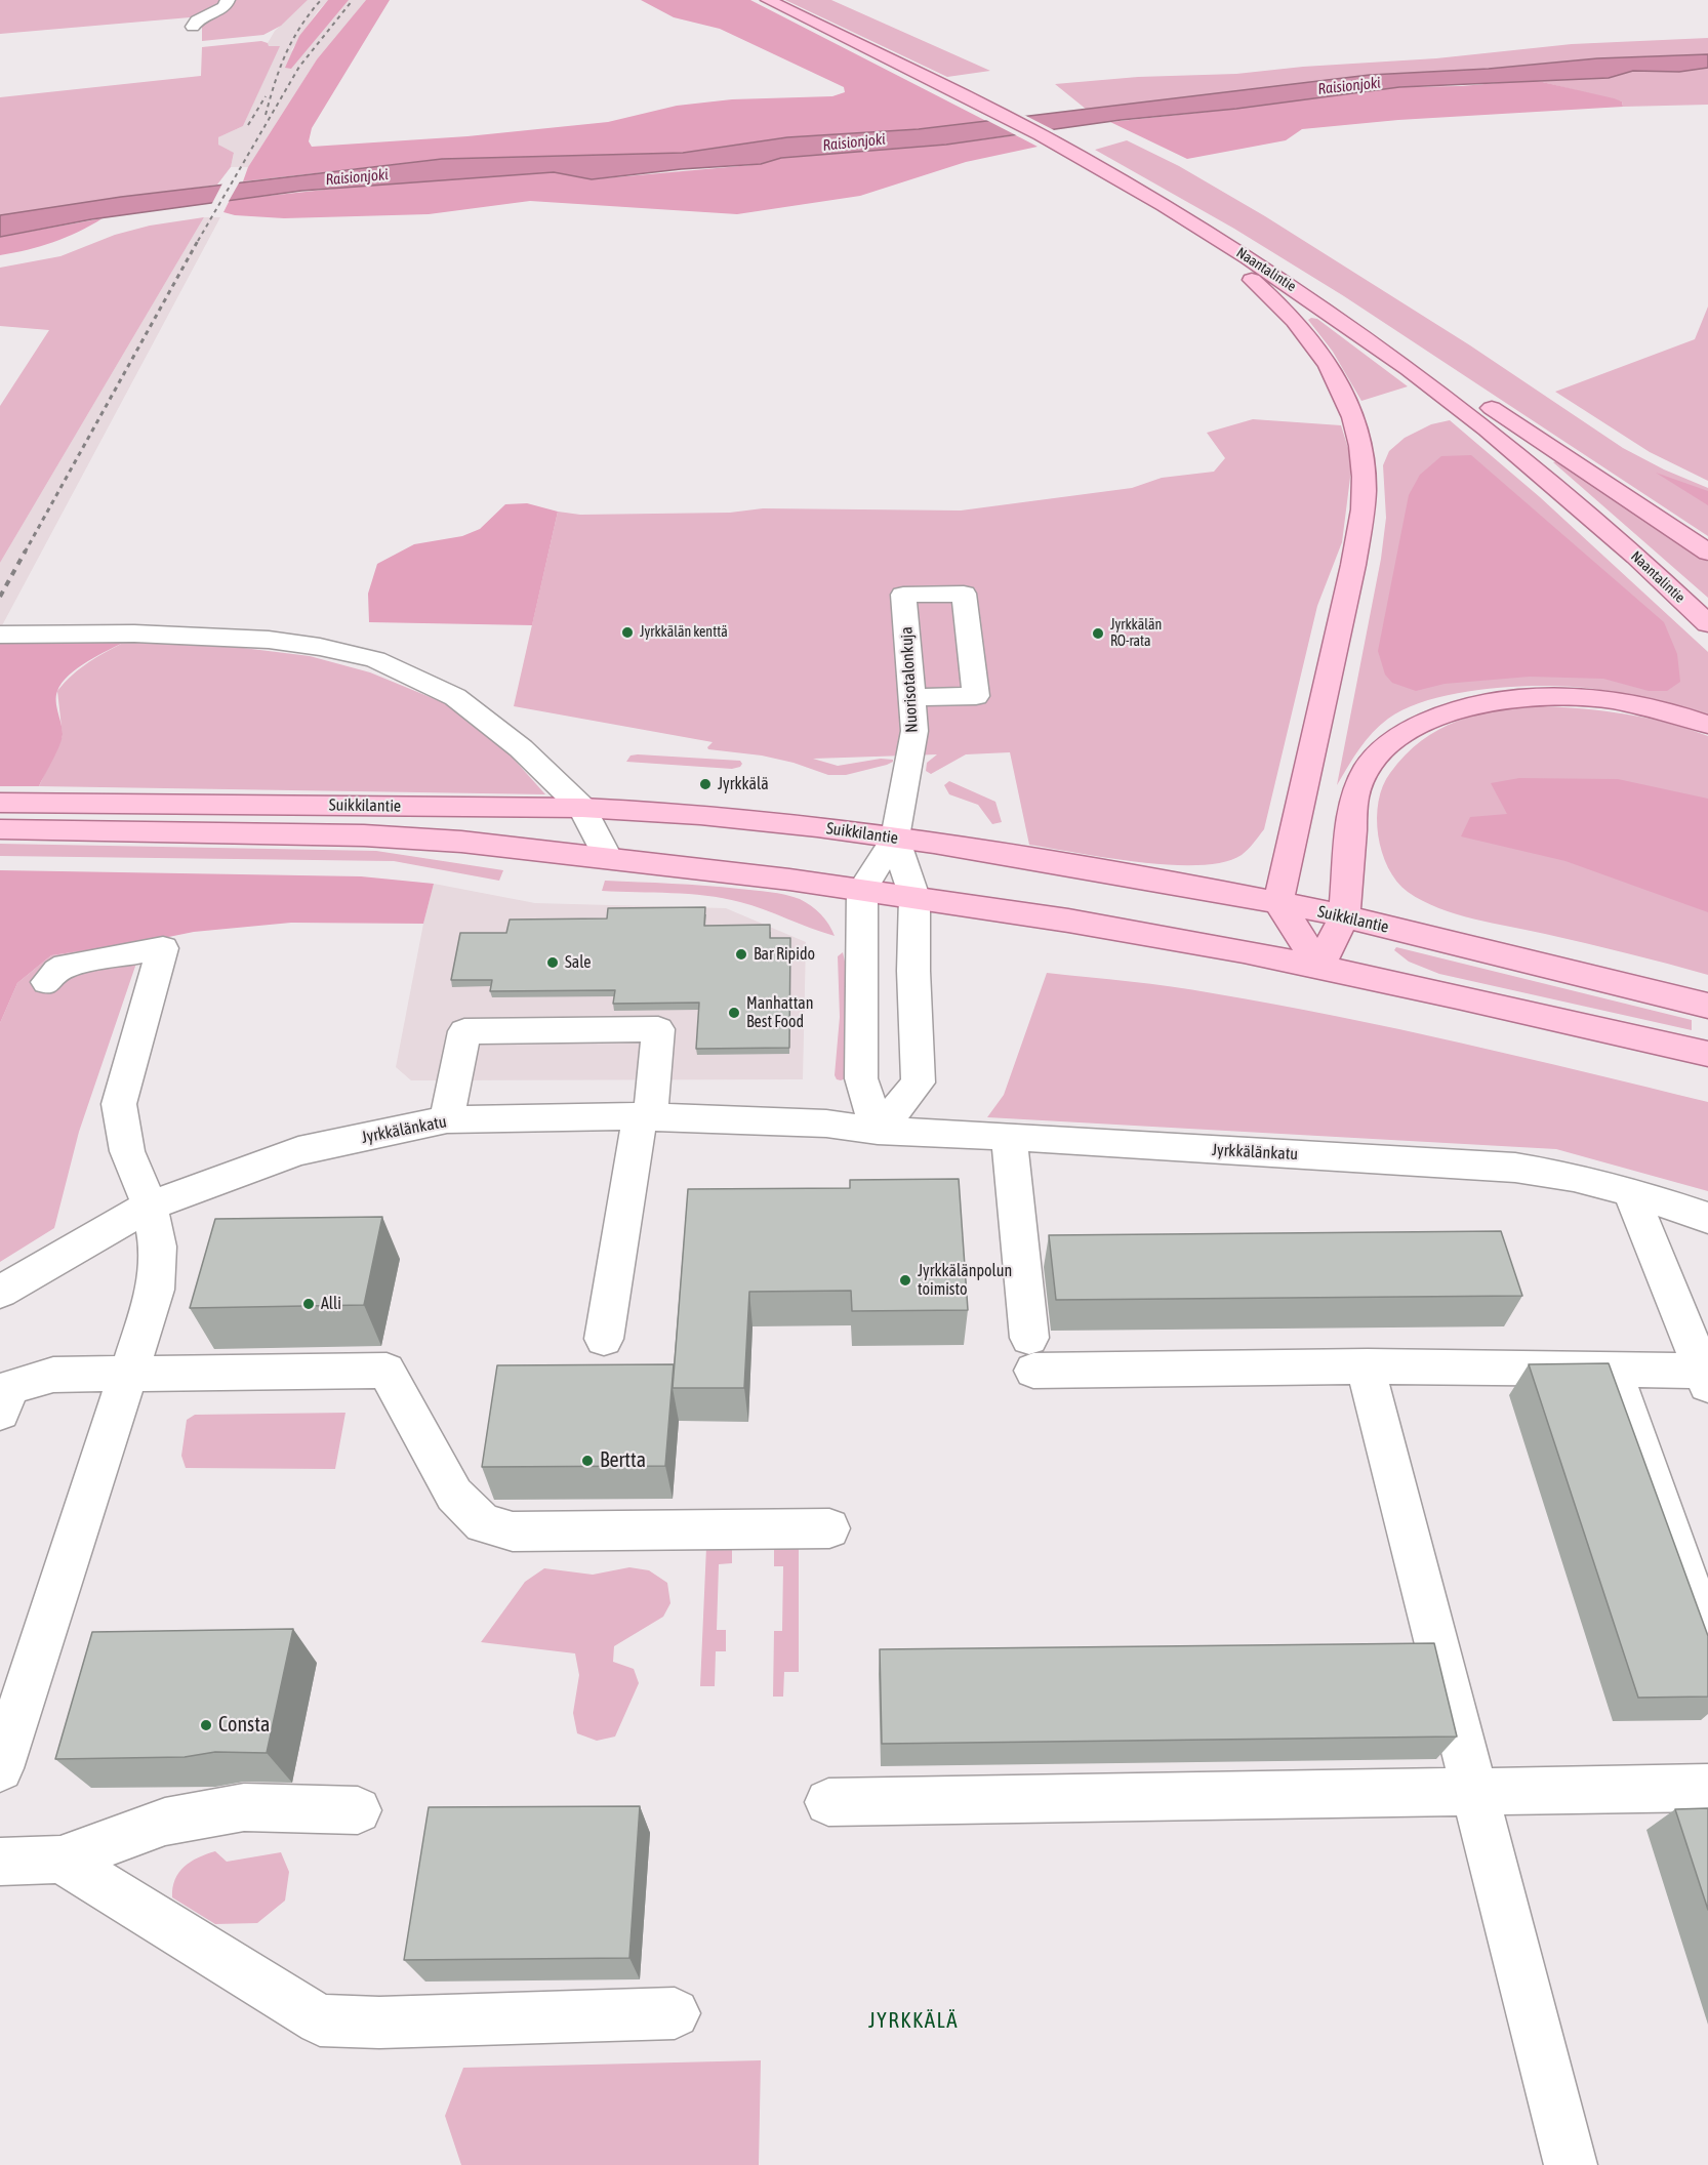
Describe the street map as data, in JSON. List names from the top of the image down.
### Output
{
  "streets": {
    "main road": ["Naantalintie", "Suikkilantie"],
    "street": ["Nuorisotalonkuja", "Jyrkkälänkatu"]
  },
  "crossings": [
    ["Nuorisotalonkuja", "Suikkilantie"]
  ],
  "districts": ["JYRKKÄLÄ"],
  "water": ["Raisionjoki"],
  "places": [
    "Jyrkkälän kenttä",
    "Jyrkkälän RO-rata",
    "Jyrkkälä",
    "Bar Ripido",
    "Sale",
    "Manhattan Best Food",
    "Jyrkkälänpolun toimisto",
    "Alli",
    "Bertta",
    "Consta"
  ]
}
